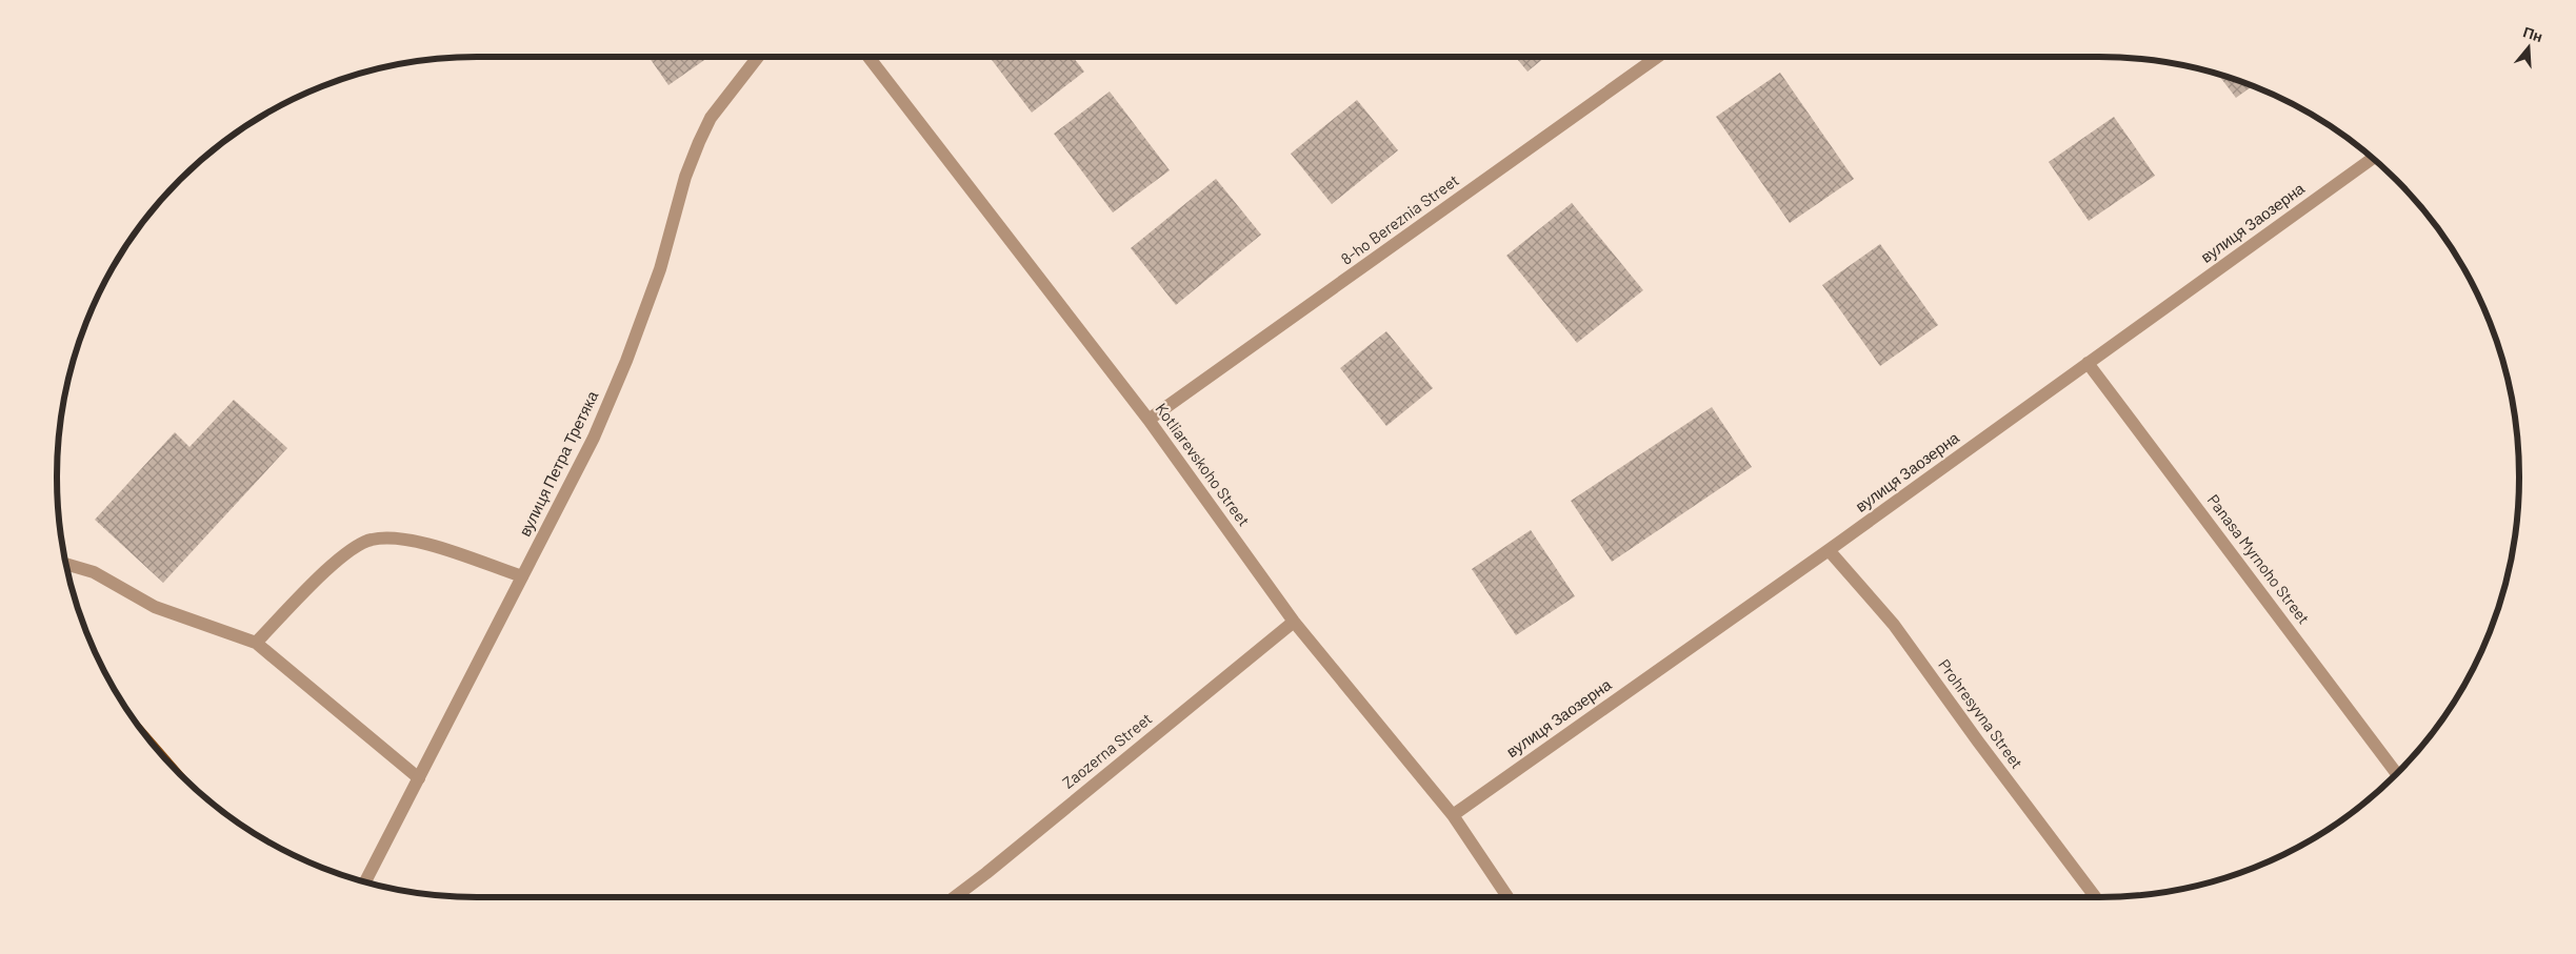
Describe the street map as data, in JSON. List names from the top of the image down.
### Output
{
  "streets": {
    "street": [
      "8-ho Bereznia Street",
      "вулиця Заозерна",
      "вулиця Петра Третяка",
      "Kotliarevskoho Street",
      "Panasa Myrnoho Street",
      "Prohresyvna Street",
      "Zaozerna Street"
    ]
  },
  "crossings": [
    ["8-ho Bereznia Street", "Kotliarevskoho Street"],
    ["вулиця Заозерна", "Kotliarevskoho Street"],
    ["вулиця Заозерна", "Panasa Myrnoho Street"],
    ["вулиця Заозерна", "Prohresyvna Street"],
    ["Kotliarevskoho Street", "Zaozerna Street"]
  ],
  "north": "top"
}
